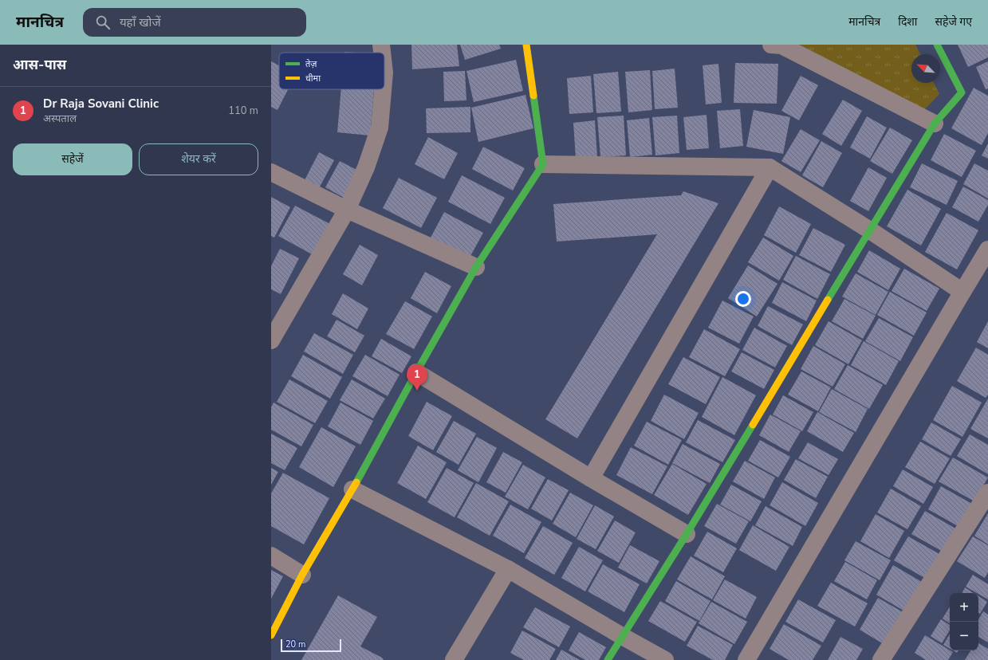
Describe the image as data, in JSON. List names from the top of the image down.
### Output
{
  "legend": ["तेज़", "धीमा"],
  "scale_bar": "20 m",
  "north": "top left",
  "page": {
    "header": "मानचित्र",
    "search": "यहाँ खोजें",
    "nav": ["मानचित्र", "दिशा", "सहेजे गए"],
    "heading": "आस-पास",
    "list": [
      {
        "mark": "1",
        "name": "Dr Raja Sovani Clinic",
        "note": "अस्पताल",
        "value": "110 m"
      }
    ],
    "buttons": ["सहेजें", "शेयर करें"],
    "pins": "1",
    "map_buttons": ["+", "−"],
    "scale": "20 m"
  }
}
